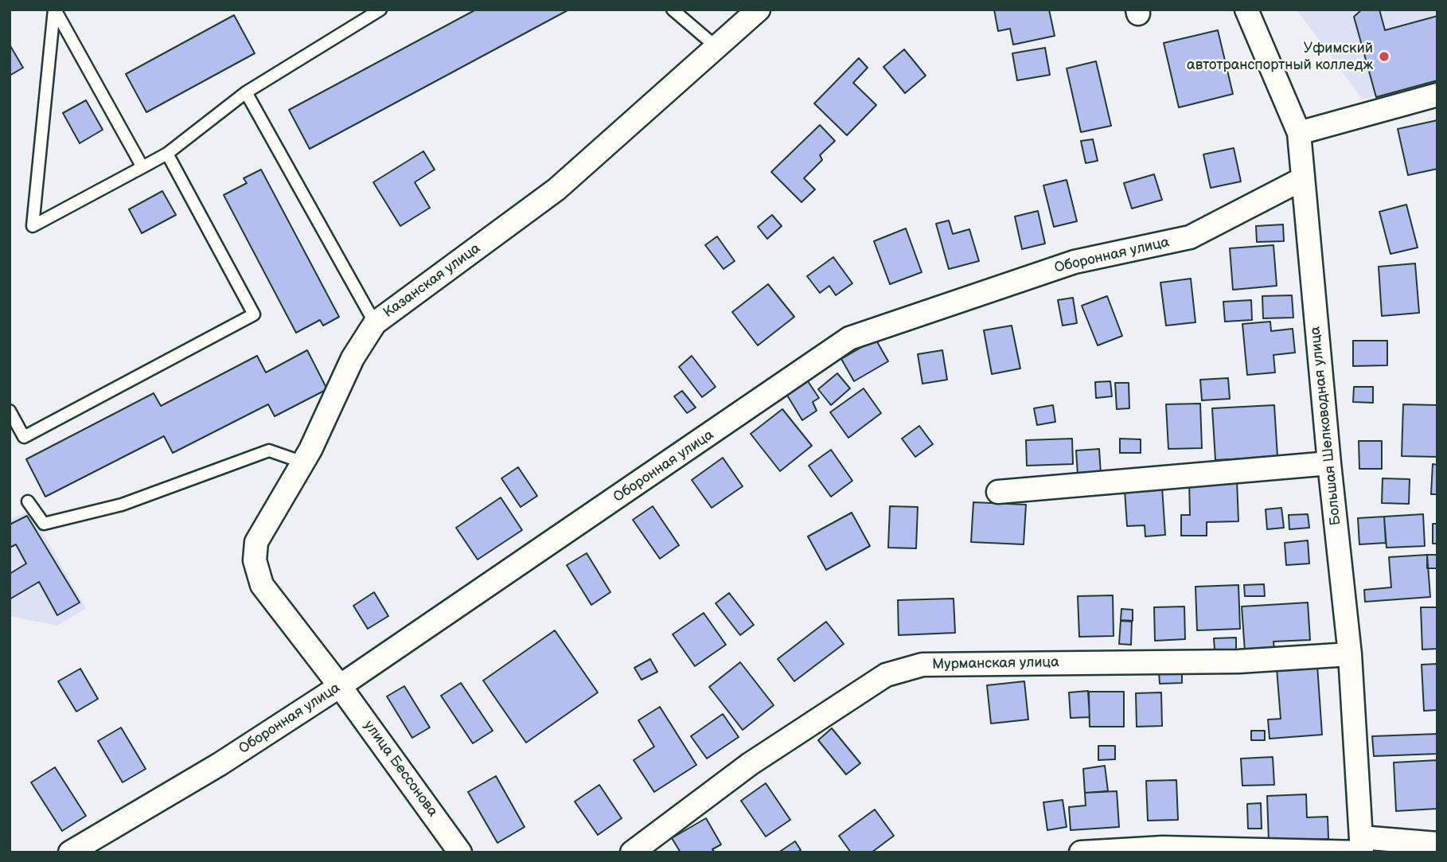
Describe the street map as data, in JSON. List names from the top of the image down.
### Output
{
  "streets": {
    "street": [
      "Оборонная улица",
      "Казанская улица",
      "Большая Шелководная улица",
      "Мурманская улица",
      "улица Бессонова"
    ]
  },
  "crossings": [
    ["Оборонная улица", "Казанская улица"],
    ["Оборонная улица", "Большая Шелководная улица"],
    ["Оборонная улица", "улица Бессонова"],
    ["Казанская улица", "улица Бессонова"],
    ["Большая Шелководная улица", "Мурманская улица"]
  ],
  "places": ["Уфимский автотранспортный колледж"]
}
